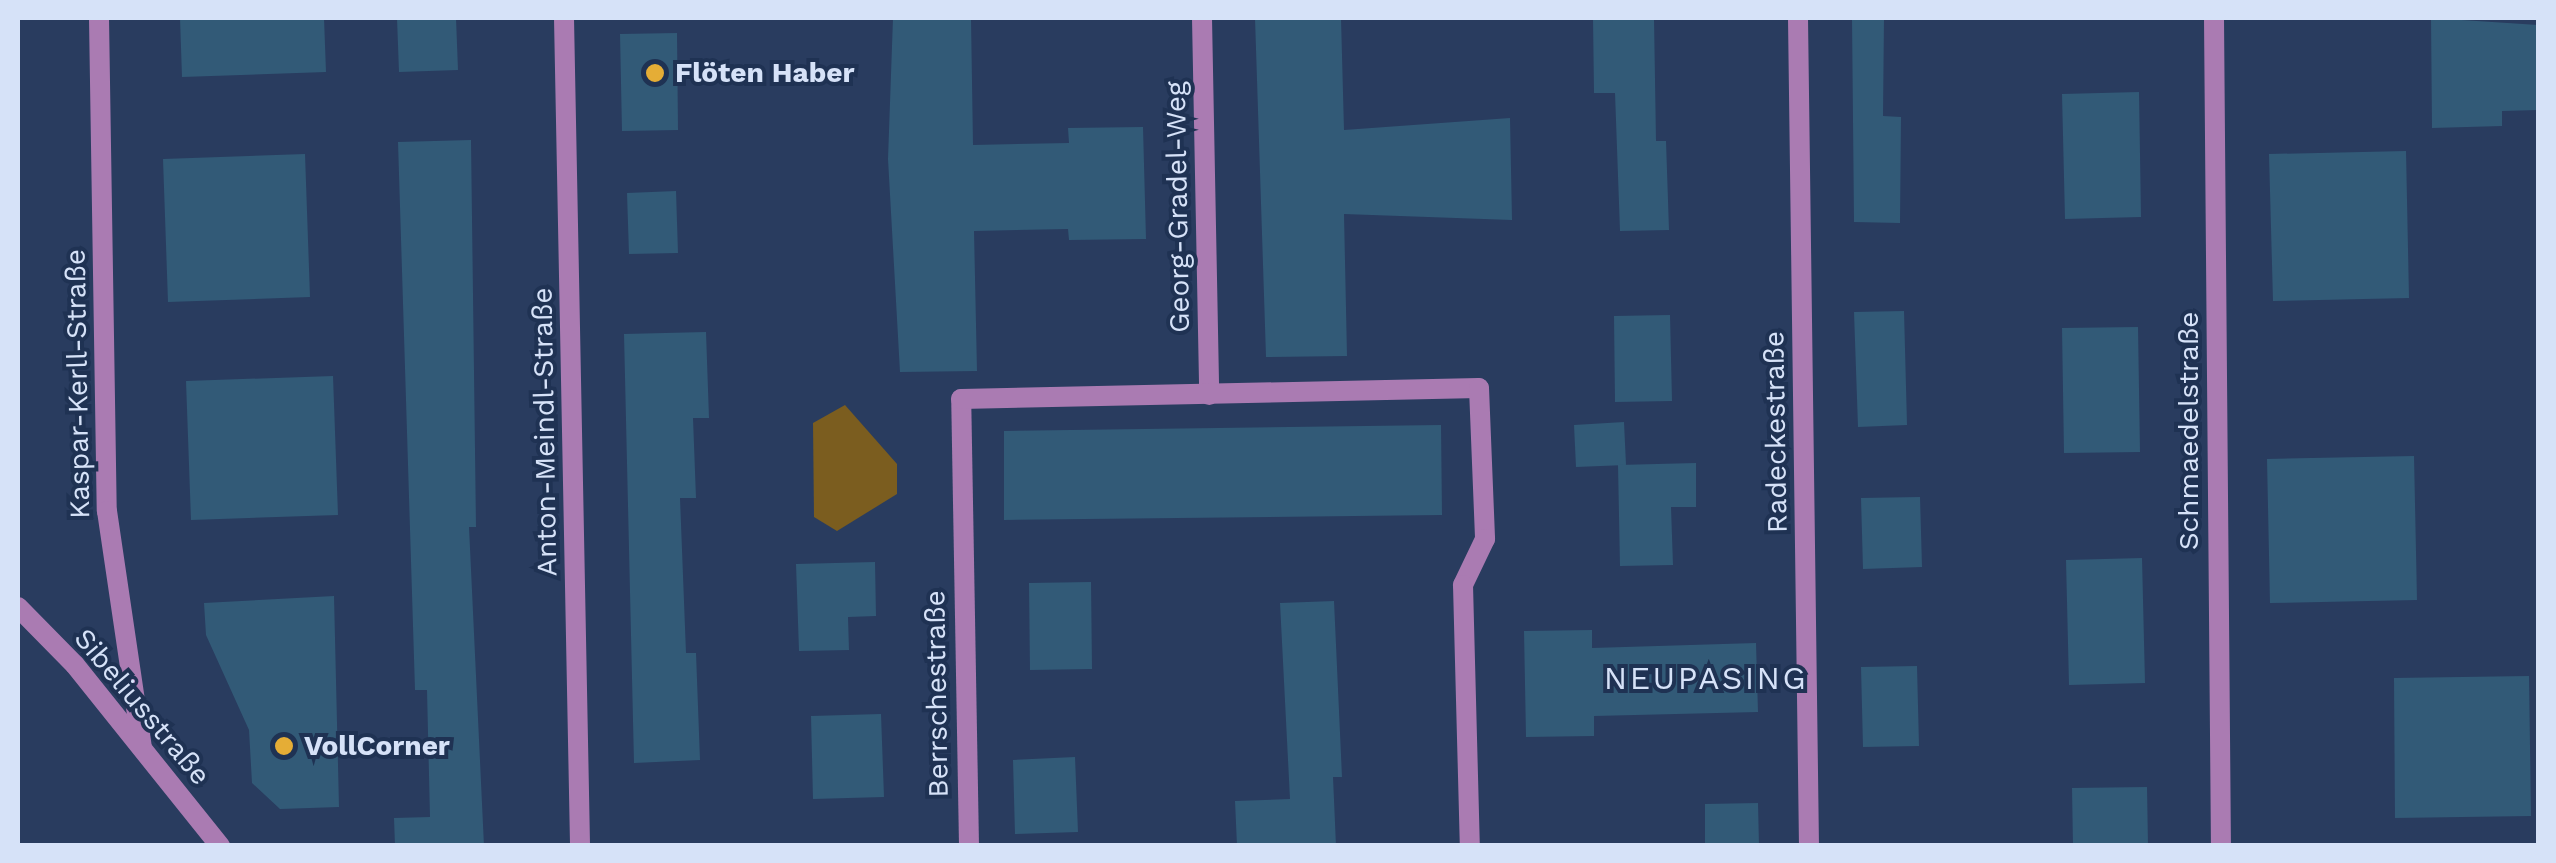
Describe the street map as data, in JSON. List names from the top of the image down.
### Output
{
  "streets": {
    "street": [
      "Georg-Gradel-Weg",
      "Kaspar-Kerll-Straße",
      "Schmaedelstraße",
      "Anton-Meindl-Straße",
      "Radeckestraße",
      "Berrschestraße",
      "Sibeliusstraße"
    ]
  },
  "crossings": [
    ["Georg-Gradel-Weg", "Berrschestraße"],
    ["Kaspar-Kerll-Straße", "Sibeliusstraße"]
  ],
  "districts": ["NEUPASING"],
  "places": ["Flöten Haber", "VollCorner"]
}
